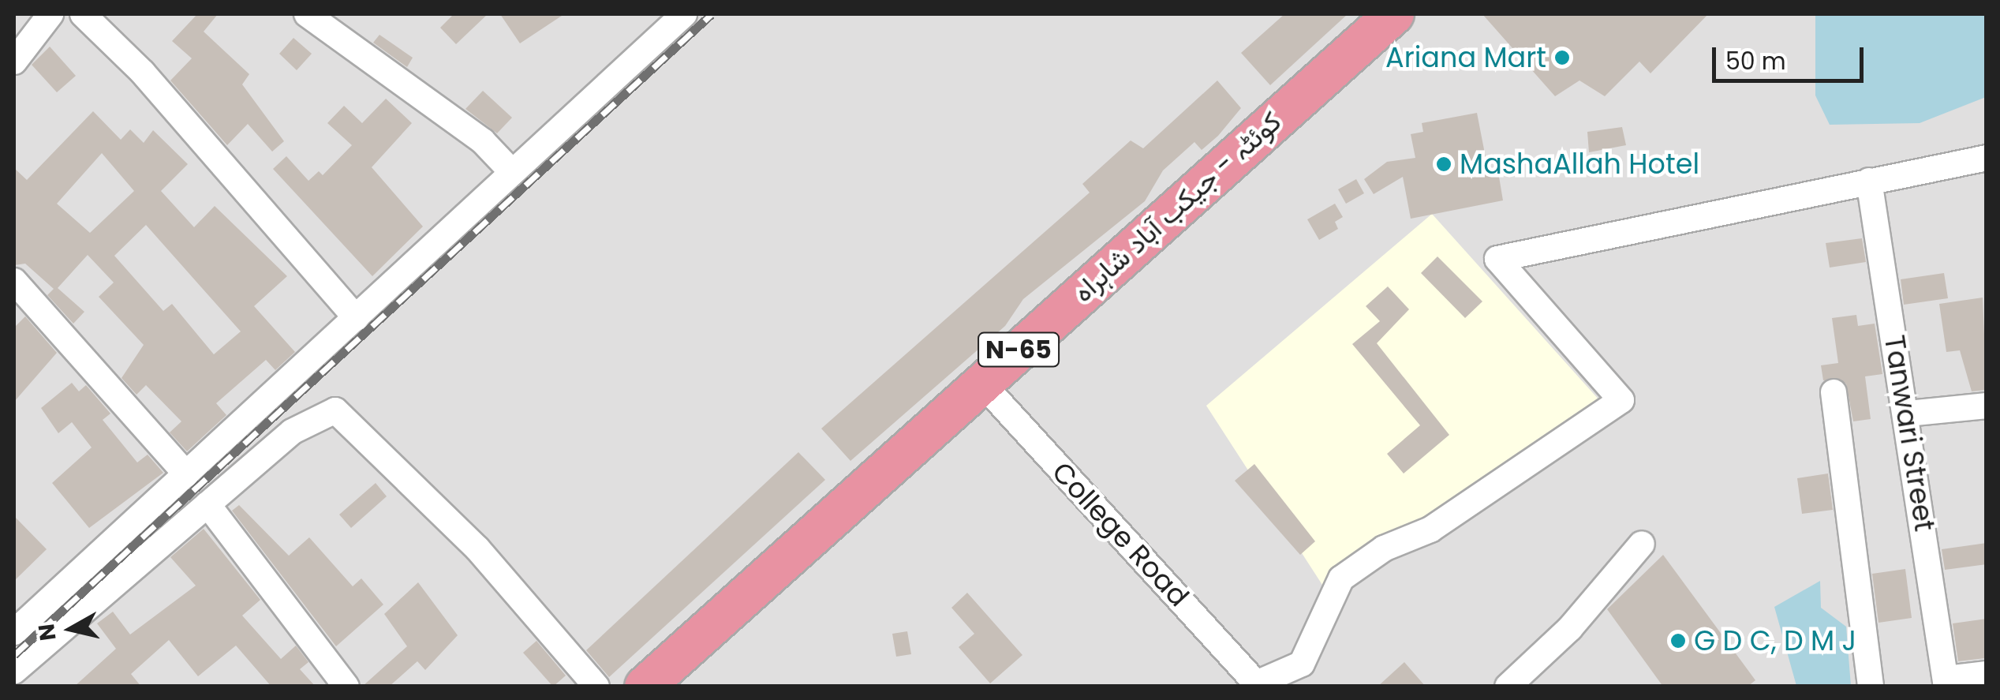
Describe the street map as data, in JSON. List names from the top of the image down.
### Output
{
  "streets": {
    "highway": ["کوئٹہ - جیکب آباد شاہراہ", "N-65"],
    "street": ["Tanwari Street", "College Road"]
  },
  "crossings": [
    ["کوئٹہ - جیکب آباد شاہراہ", "College Road"]
  ],
  "places": ["Ariana Mart", "MashaAllah Hotel", "G D C, D M J"],
  "scale_bar": "50 m",
  "north": "left"
}
